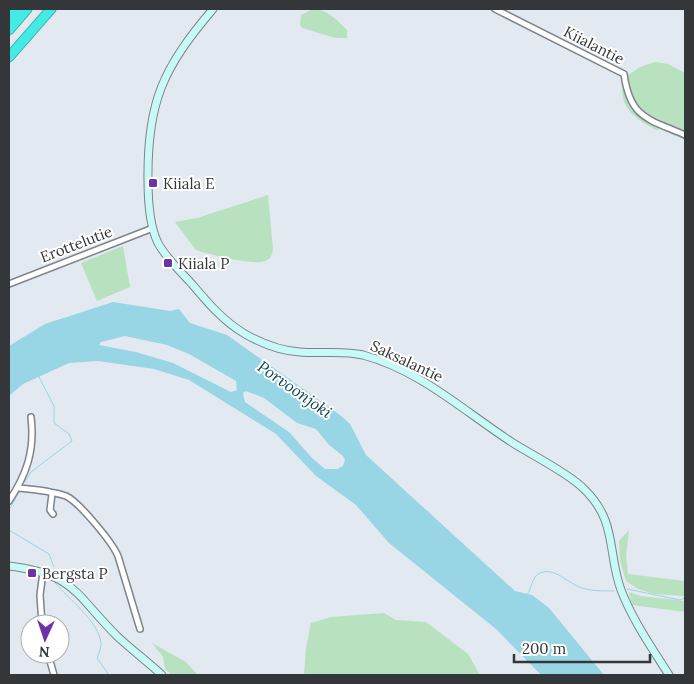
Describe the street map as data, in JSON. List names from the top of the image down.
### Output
{
  "streets": {
    "street": ["Kiialantie", "Erottelutie", "Saksalantie"]
  },
  "crossings": [
    ["Erottelutie", "Saksalantie"]
  ],
  "water": ["Porvoonjoki"],
  "places": {
    "transit": ["Kiiala E", "Kiiala P", "Bergsta P"]
  },
  "scale_bar": "200 m",
  "north": "bottom"
}
